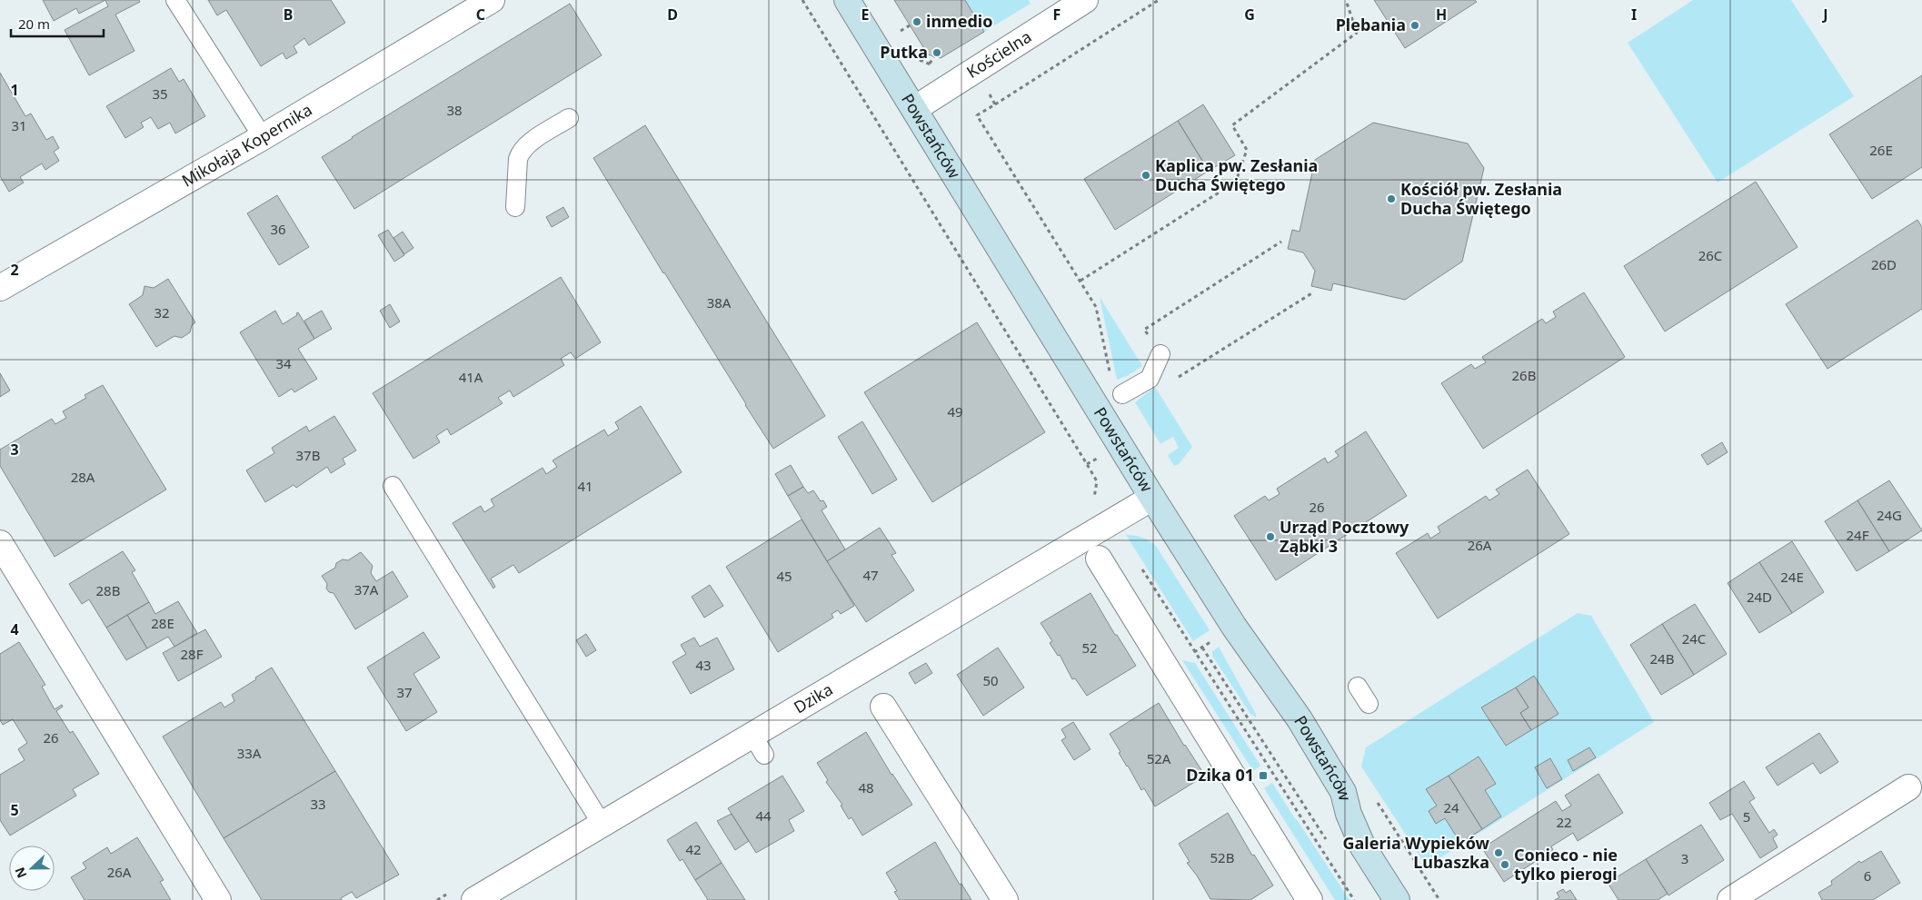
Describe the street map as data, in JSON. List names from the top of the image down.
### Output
{
  "streets": {
    "street": [
      "Kościelna",
      "Powstańców",
      "Mikołaja Kopernika",
      "Dzika"
    ]
  },
  "crossings": [
    ["Kościelna", "Powstańców"],
    ["Powstańców", "Dzika"]
  ],
  "places": {
    "other": [
      "inmedio",
      "Plebania",
      "Putka",
      "Kaplica pw. Zesłania Ducha Świętego",
      "Kościół pw. Zesłania Ducha Świętego",
      "Urząd Pocztowy Ząbki 3",
      "Galeria Wypieków Lubaszka",
      "Conieco - nie tylko pierogi"
    ],
    "transit": ["Dzika 01"]
  },
  "house_numbers": [
    "35",
    "38",
    "31",
    "26E",
    "36",
    "26C",
    "26D",
    "38A",
    "32",
    "34",
    "26B",
    "41A",
    "49",
    "37B",
    "28A",
    "41",
    "26",
    "24G",
    "24F",
    "26A",
    "47",
    "45",
    "24E",
    "37A",
    "28B",
    "24D",
    "28E",
    "24C",
    "52",
    "28F",
    "24B",
    "43",
    "50",
    "37",
    "26",
    "33A",
    "52A",
    "48",
    "33",
    "24",
    "44",
    "5",
    "22",
    "42",
    "52B",
    "3",
    "26A",
    "6"
  ],
  "scale_bar": "20 m",
  "north": "left",
  "grid": {
    "columns": [
      "B",
      "C",
      "D",
      "E",
      "F",
      "G",
      "H",
      "I",
      "J"
    ],
    "rows": [
      "1",
      "2",
      "3",
      "4",
      "5"
    ]
  }
}
